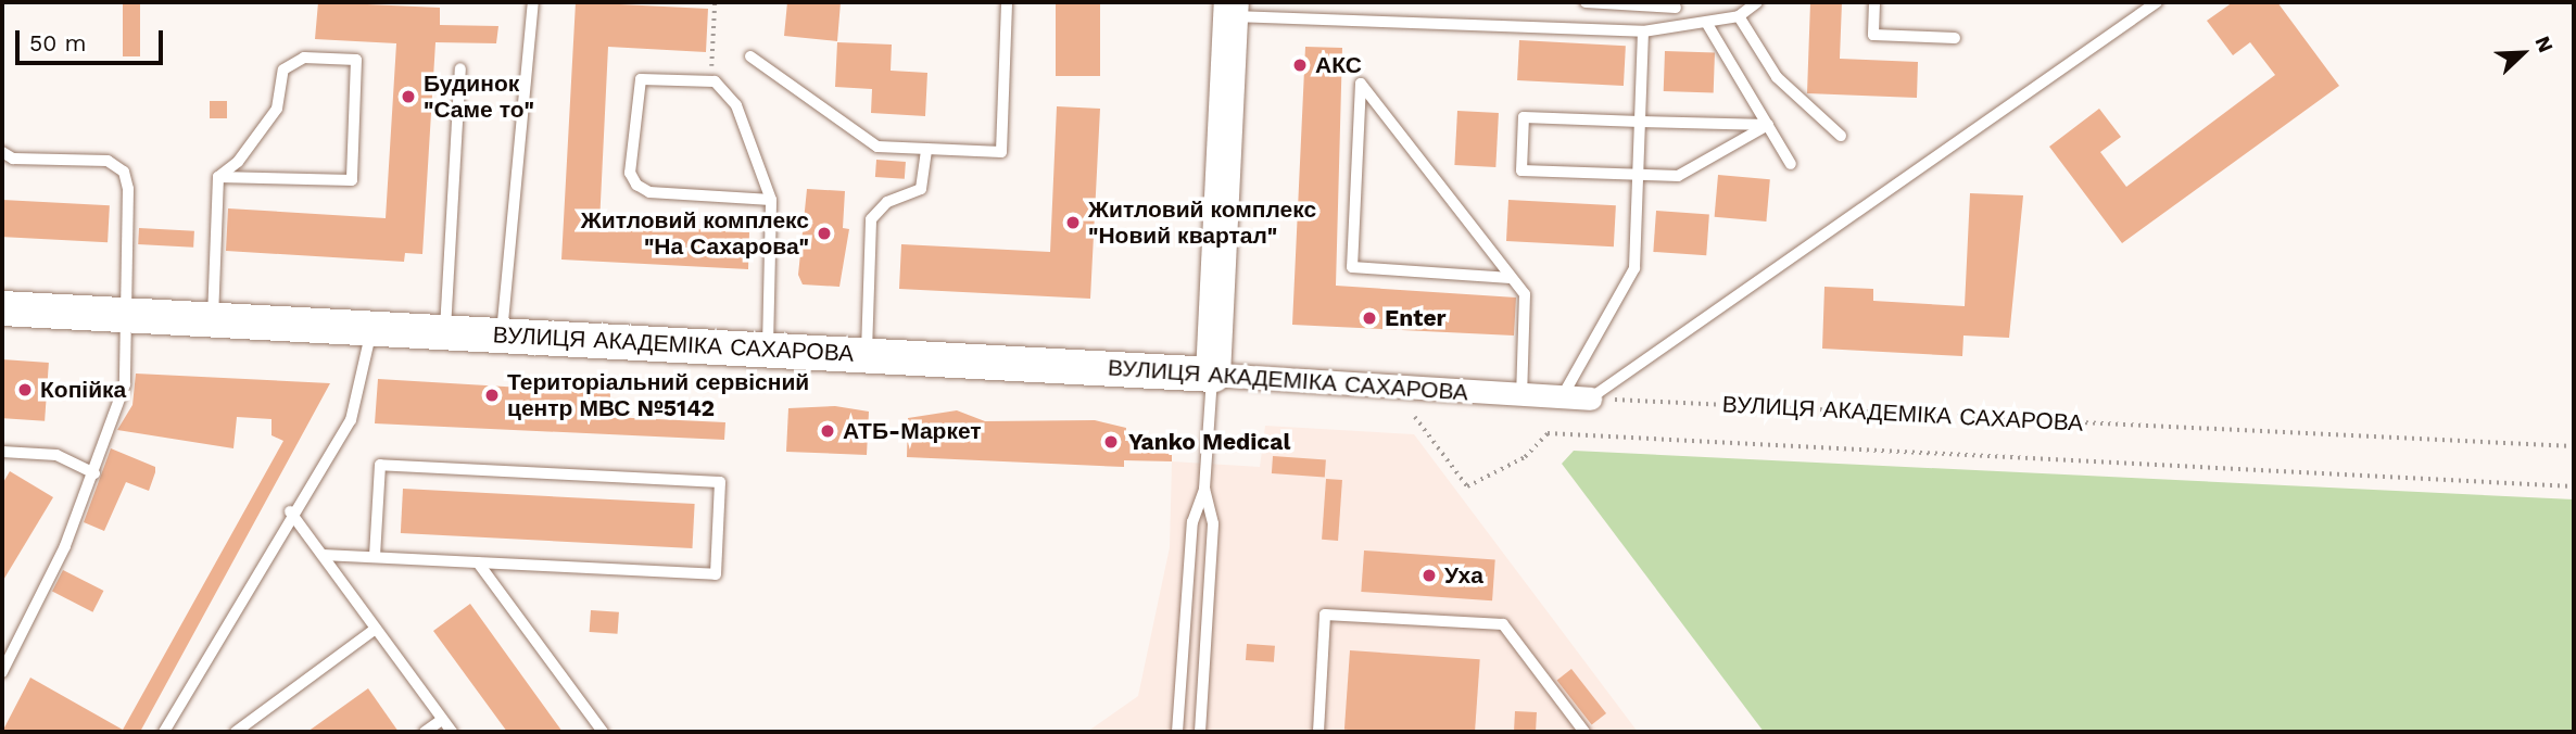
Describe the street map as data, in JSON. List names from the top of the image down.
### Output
{
  "streets": {
    "street": ["ВУЛИЦЯ АКАДЕМІКА САХАРОВА"]
  },
  "places": [
    "АКС",
    "Будинок \"Саме то\"",
    "Житловий комплекс \"Новий квартал\"",
    "Житловий комплекс \"На Сахарова\"",
    "Enter",
    "Копійка",
    "Територіальний сервісний центр МВС №5142",
    "АТБ-Маркет",
    "Yanko Medical",
    "Уха"
  ],
  "scale_bar": "50 m",
  "north": "top right"
}
